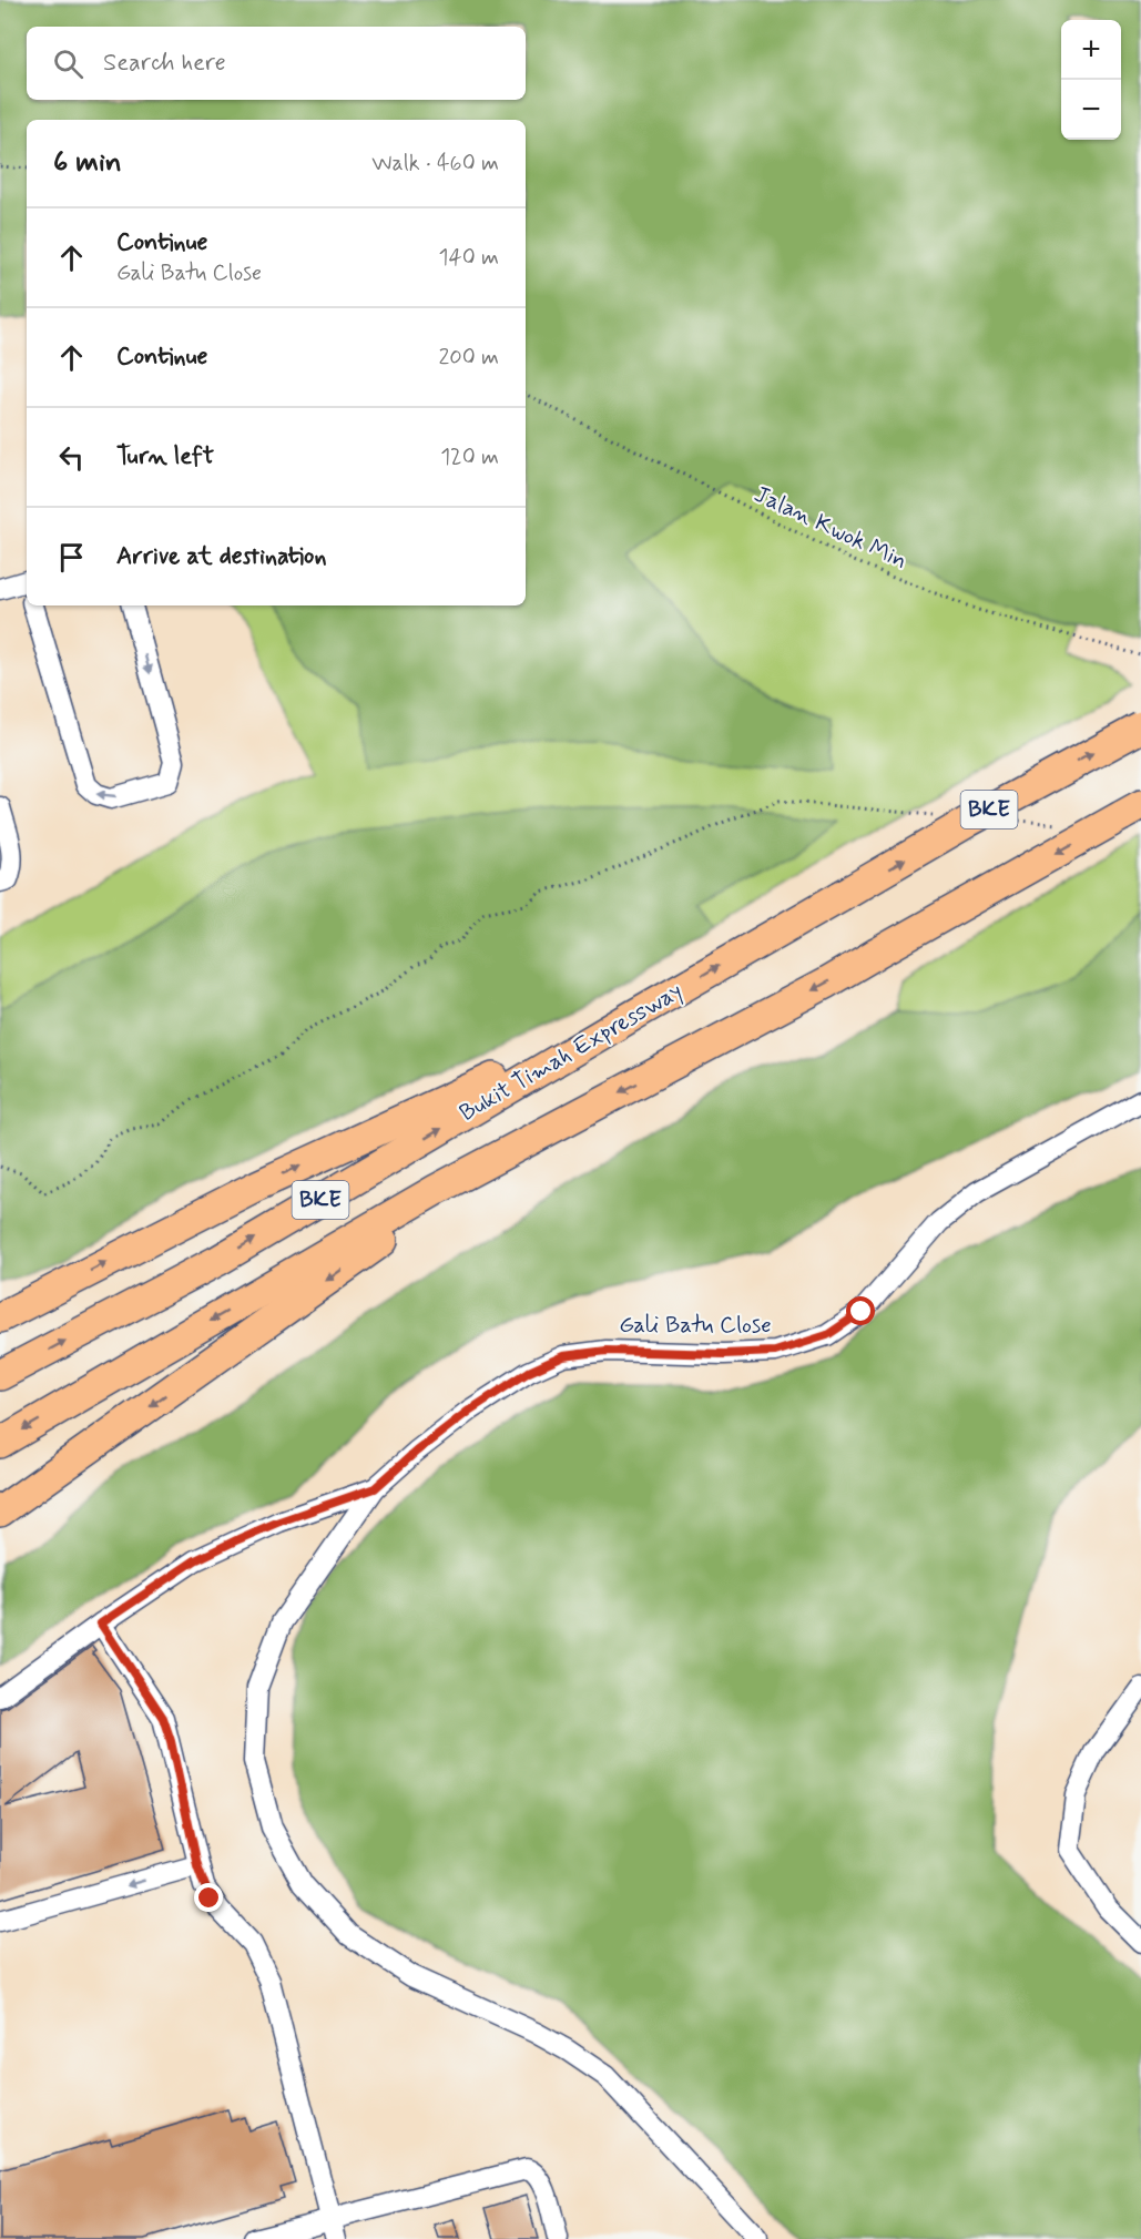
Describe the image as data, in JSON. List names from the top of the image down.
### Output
{
  "streets": {
    "highway": ["BKE", "Bukit Timah Expressway"],
    "street": ["Gali Batu Close"],
    "path": ["Jalan Kwok Min"]
  },
  "page": {
    "map_buttons": ["+", "−"],
    "search": "Search here",
    "heading": ["6 min", "Walk · 460 m"],
    "list": [
      ["Continue", "Gali Batu Close", "140 m"],
      ["Continue", "200 m"],
      ["Turn left", "120 m"],
      "Arrive at destination"
    ]
  }
}
